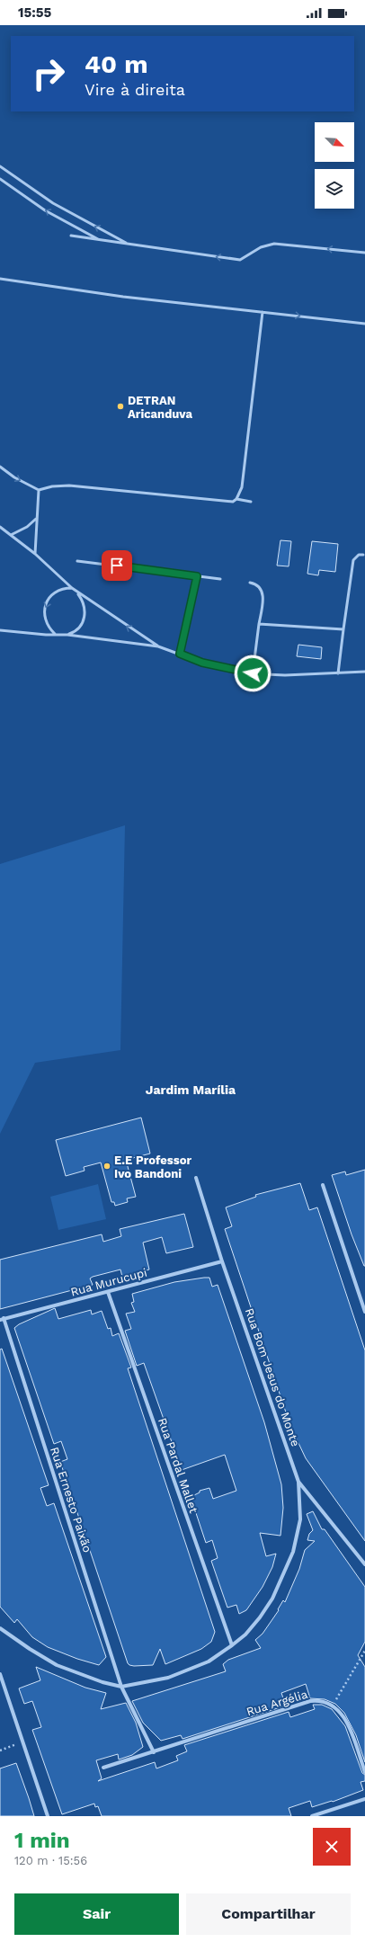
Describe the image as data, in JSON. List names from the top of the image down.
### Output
{
  "streets": {
    "street": [
      "Rua Murucupi",
      "Rua Bom Jesus do Monte",
      "Rua Pardal Mallet",
      "Rua Ernesto Paixão",
      "Rua Argélia"
    ]
  },
  "crossings": [
    ["Rua Murucupi", "Rua Bom Jesus do Monte"],
    ["Rua Murucupi", "Rua Pardal Mallet"],
    ["Rua Murucupi", "Rua Ernesto Paixão"]
  ],
  "districts": ["Jardim Marília"],
  "places": ["DETRAN Aricanduva", "E.E Professor Ivo Bandoni"],
  "north": "bottom right",
  "page": {
    "status": "15:55",
    "turn": ["40 m", "Vire à direita"],
    "heading": ["1 min", "120 m · 15:56"],
    "buttons": ["Sair", "Compartilhar"]
  }
}
